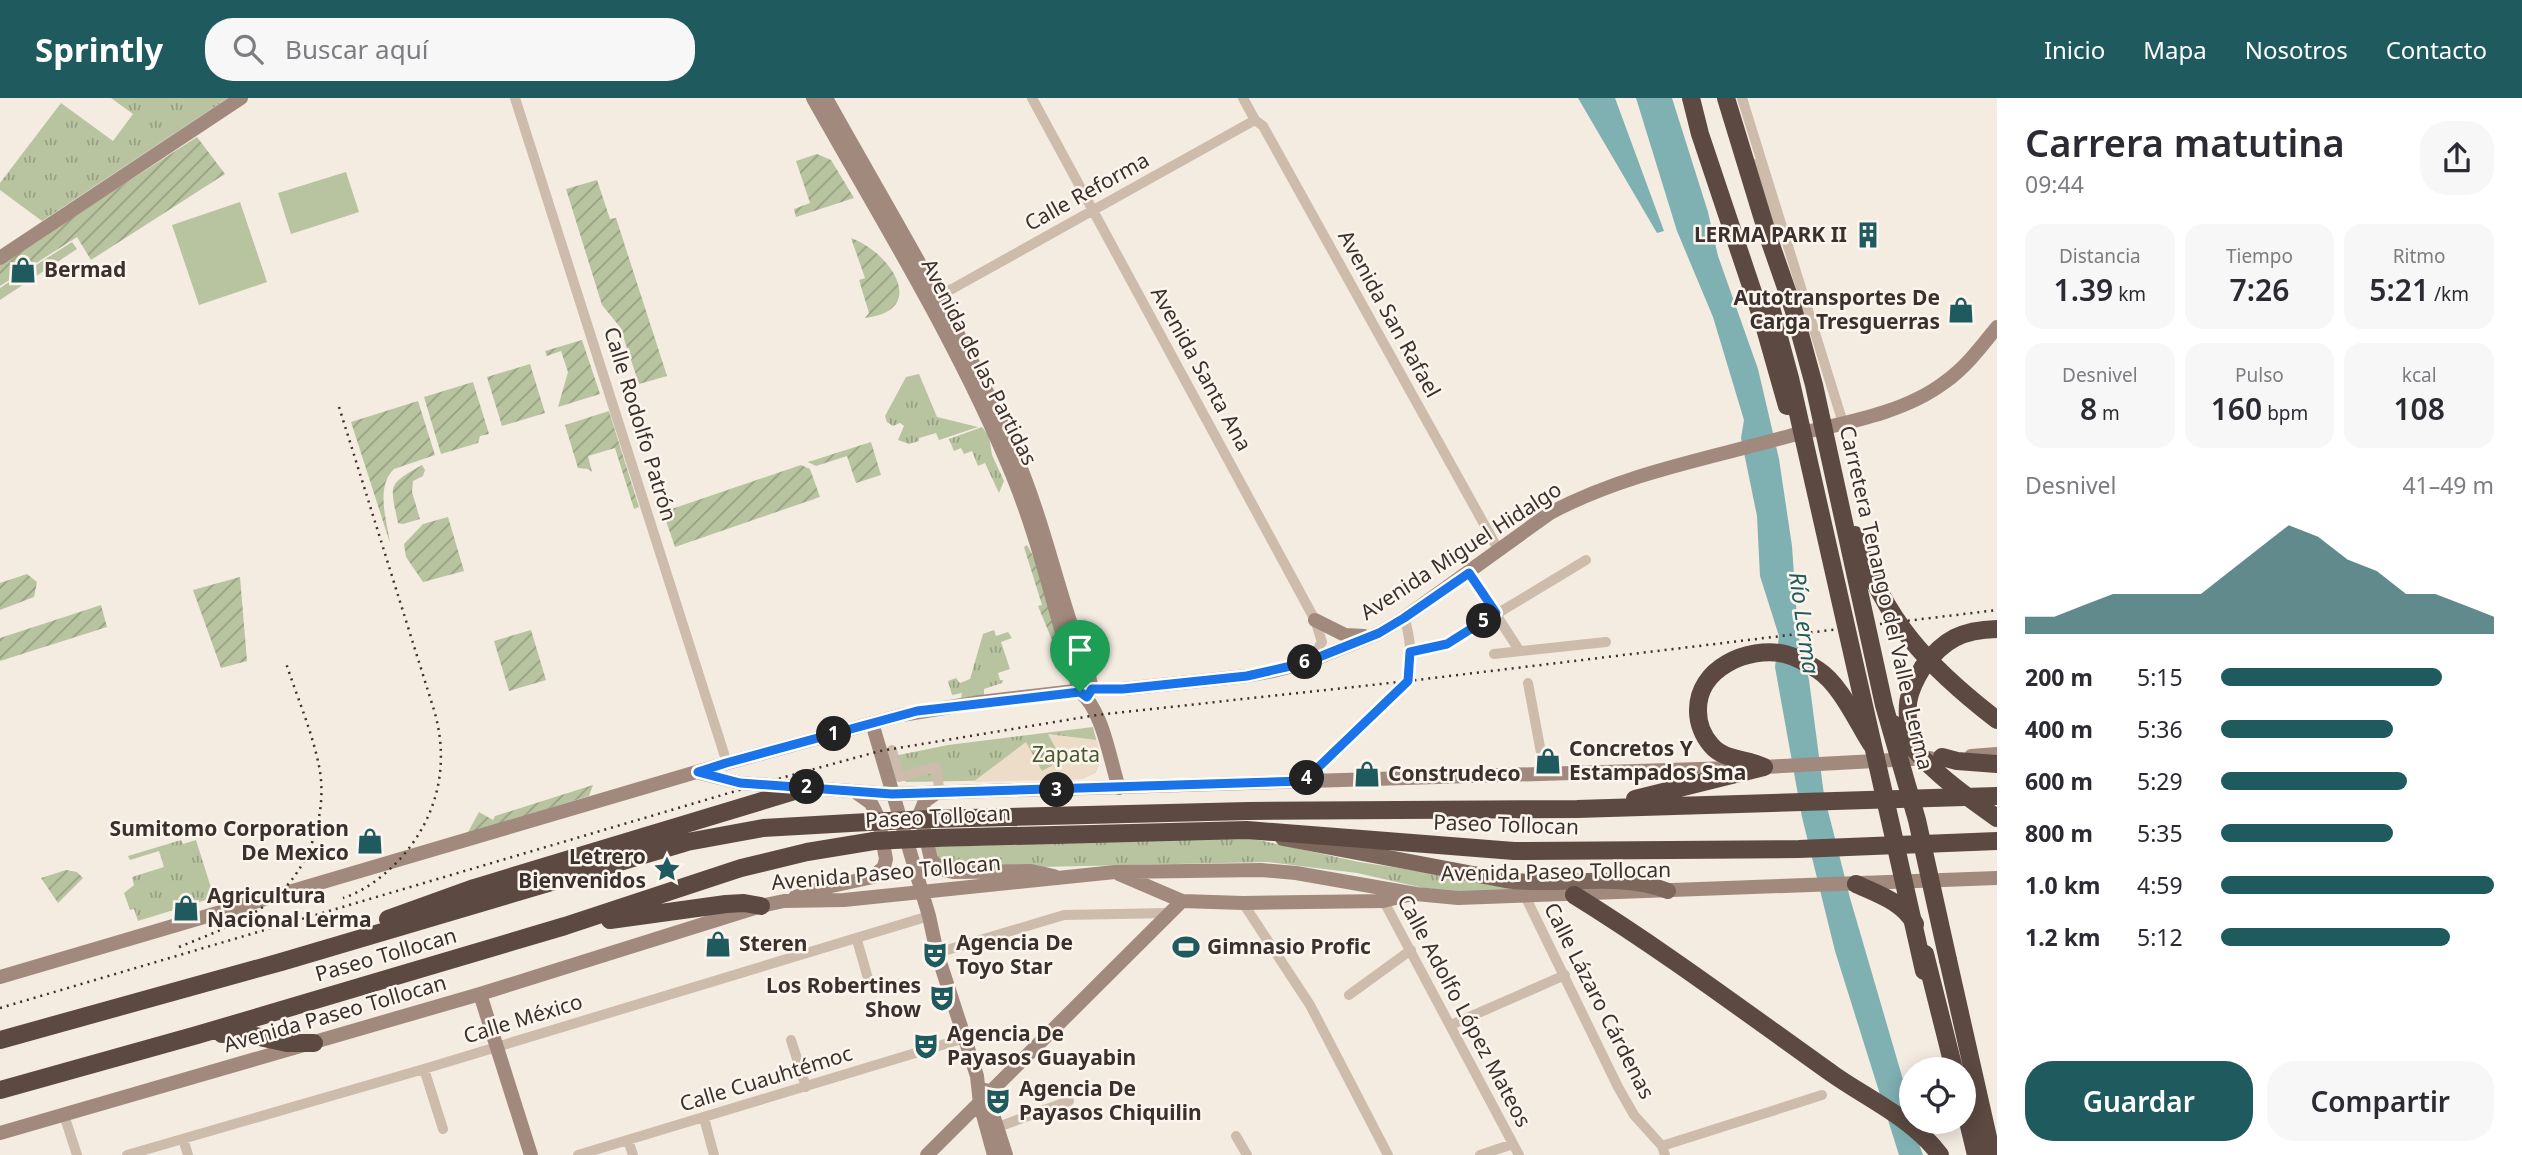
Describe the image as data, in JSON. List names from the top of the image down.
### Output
{
  "streets": {
    "highway": ["Carretera Tenango del Valle - Lerma", "Paseo Tollocan"],
    "main road": ["Avenida de las Partidas", "Avenida Miguel Hidalgo", "Avenida Paseo Tollocan"],
    "street": [
      "Calle Reforma",
      "Avenida San Rafael",
      "Avenida Santa Ana",
      "Calle Rodolfo Patrón",
      "Calle Lázaro Cárdenas",
      "Calle Adolfo López Mateos",
      "Calle México",
      "Calle Cuauhtémoc"
    ]
  },
  "crossings": [
    ["Calle Reforma", "Avenida San Rafael"],
    ["Calle Reforma", "Avenida de las Partidas"],
    ["Calle Reforma", "Avenida Santa Ana"],
    ["Avenida San Rafael", "Avenida Miguel Hidalgo"],
    ["Avenida de las Partidas", "Avenida Miguel Hidalgo"],
    ["Avenida Santa Ana", "Avenida Miguel Hidalgo"],
    ["Avenida Paseo Tollocan", "Calle Lázaro Cárdenas"],
    ["Avenida Paseo Tollocan", "Calle Adolfo López Mateos"]
  ],
  "water": ["Río Lerma"],
  "parks": ["Zapata"],
  "places": {
    "building": ["LERMA PARK II"],
    "shop": [
      "Bermad",
      "Autotransportes De Carga Tresguerras",
      "Concretos Y Estampados Sma",
      "Construdeco",
      "Sumitomo Corporation De Mexico",
      "Agricultura Nacional Lerma",
      "Steren"
    ],
    "place": ["Letrero Bienvenidos"],
    "sports": ["Gimnasio Profic"],
    "theatre": [
      "Agencia De Toyo Star",
      "Los Robertines Show",
      "Agencia De Payasos Guayabin",
      "Agencia De Payasos Chiquilin"
    ]
  },
  "page": {
    "header": "Sprintly",
    "search": "Buscar aquí",
    "nav": [
      "Inicio",
      "Mapa",
      "Nosotros",
      "Contacto"
    ],
    "heading": ["Carrera matutina", "09:44"],
    "stats": [
      ["Distancia", "1.39 km"],
      ["Tiempo", "7:26"],
      ["Ritmo", "5:21 /km"],
      ["Desnivel", "8 m"],
      ["Pulso", "160 bpm"],
      ["kcal", "108"]
    ],
    "chart": ["Desnivel", "41–49 m"],
    "pins": [
      "5",
      "6",
      "1",
      "4",
      "2",
      "3"
    ],
    "list": [
      {
        "name": "200 m",
        "note": "5:15"
      },
      {
        "name": "400 m",
        "note": "5:36"
      },
      {
        "name": "600 m",
        "note": "5:29"
      },
      {
        "name": "800 m",
        "note": "5:35"
      },
      {
        "name": "1.0 km",
        "note": "4:59"
      },
      {
        "name": "1.2 km",
        "note": "5:12"
      }
    ],
    "buttons": ["Guardar", "Compartir"]
  }
}
